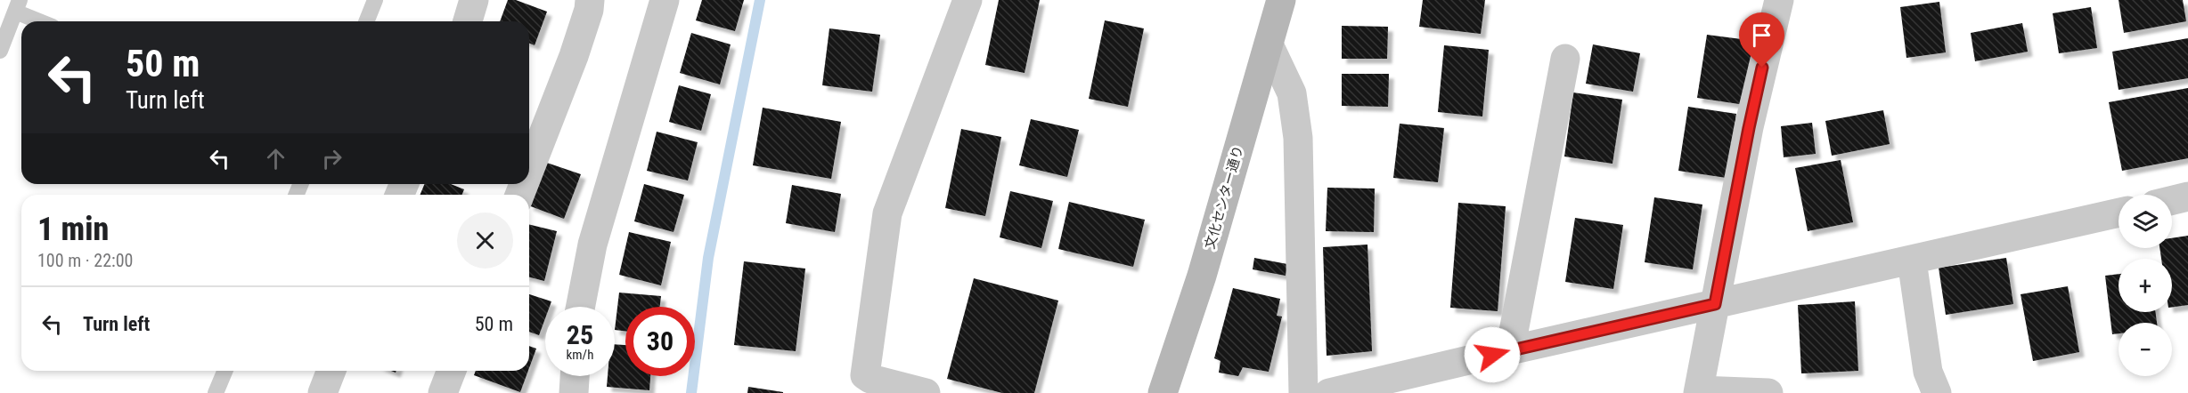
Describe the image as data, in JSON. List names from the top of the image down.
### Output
{
  "streets": {
    "street": ["文化センター通り"]
  },
  "page": {
    "turn": ["50 m", "Turn left"],
    "map_buttons": ["+", "−"],
    "heading": ["1 min", "100 m · 22:00"],
    "list": [
      {
        "name": "Turn left",
        "value": "50 m"
      }
    ],
    "speed": "25 km/h",
    "limit": "30"
  }
}
